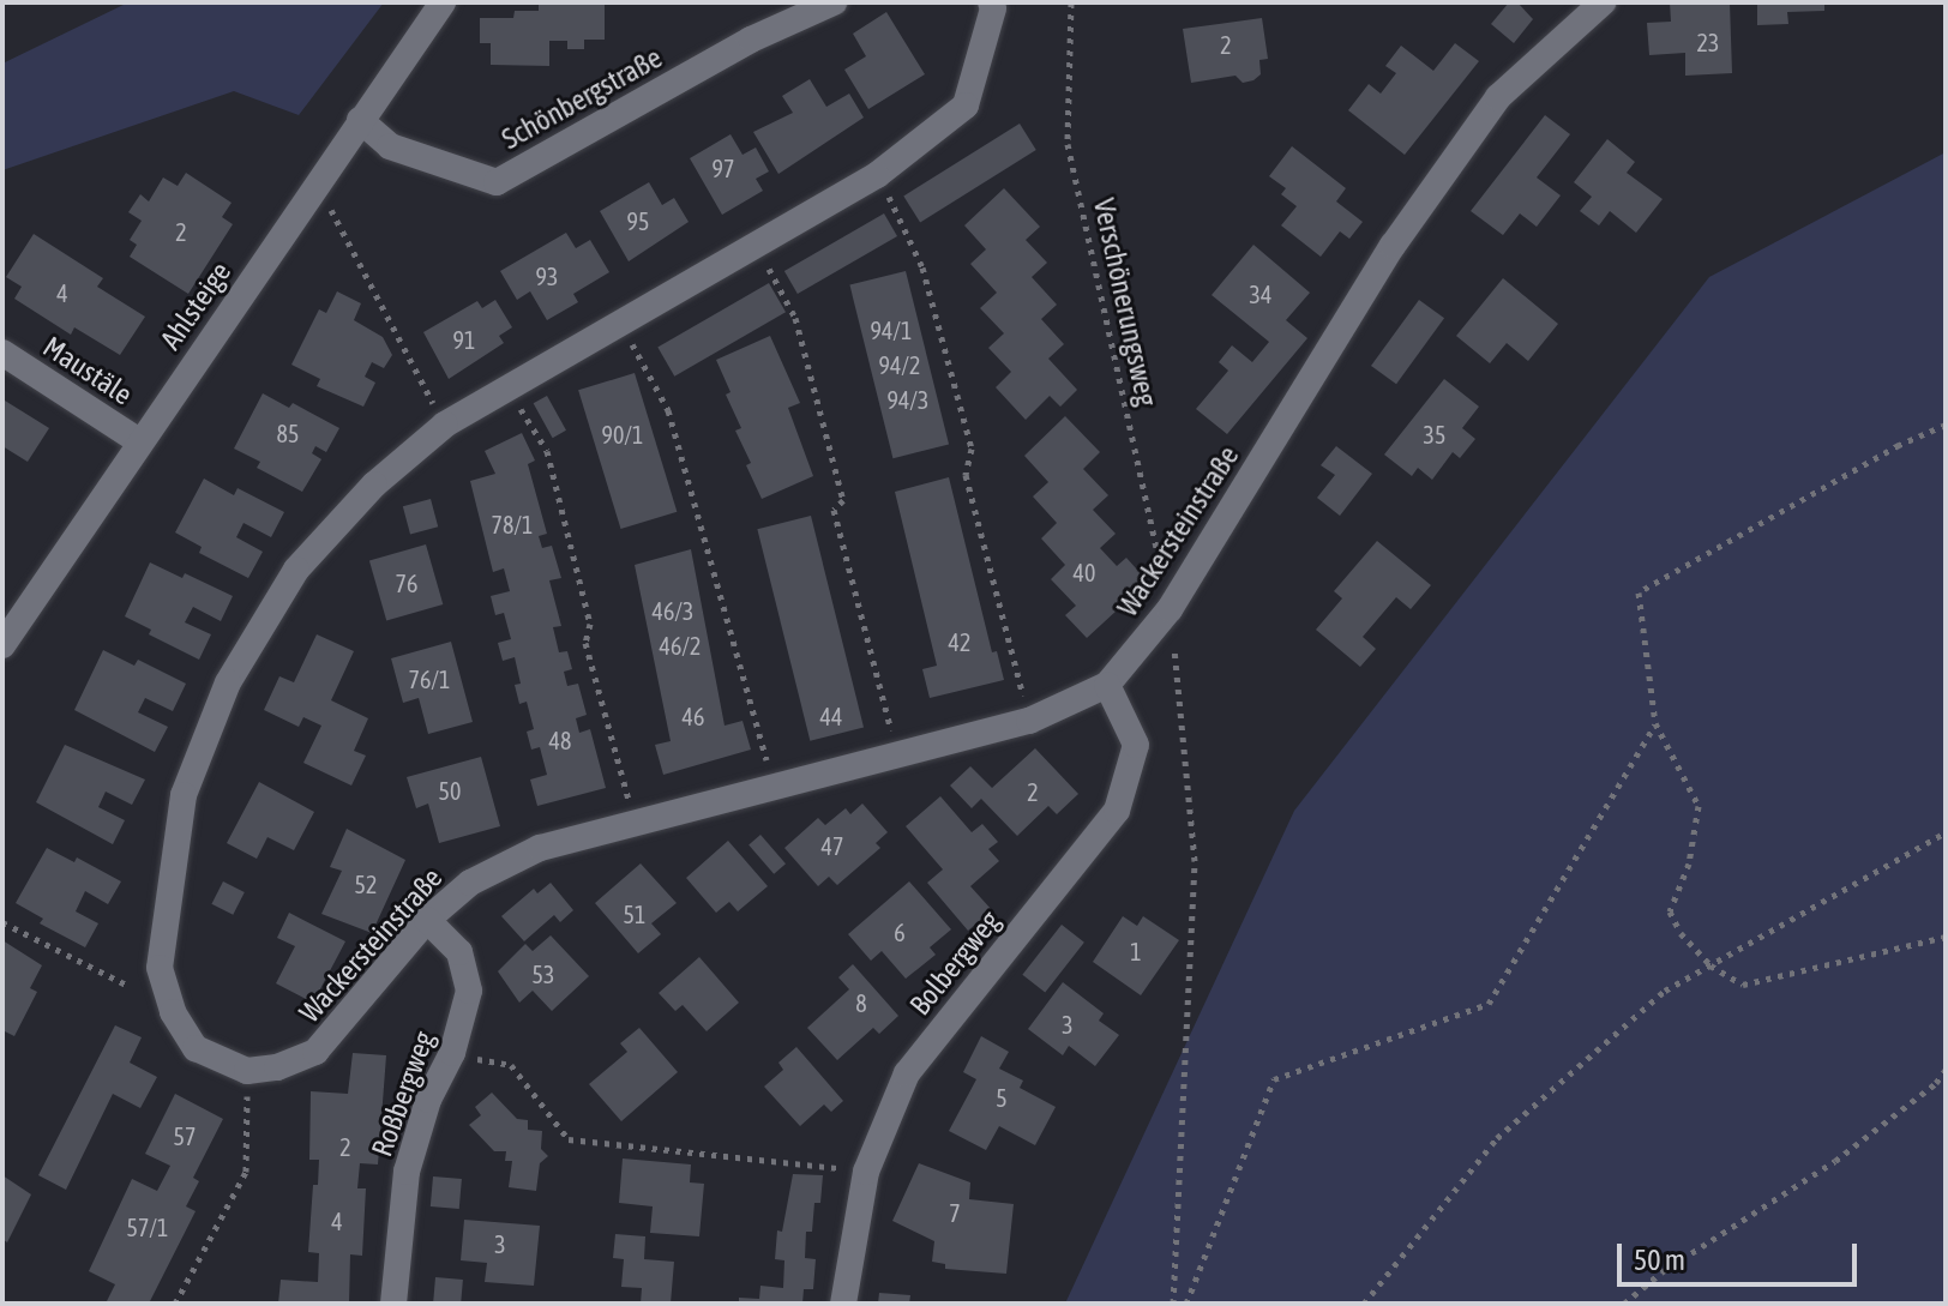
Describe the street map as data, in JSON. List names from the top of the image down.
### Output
{
  "streets": {
    "street": [
      "Schönbergstraße",
      "Ahlsteige",
      "Maustäle",
      "Wackersteinstraße",
      "Bolbergweg",
      "Roßbergweg"
    ],
    "path": ["Verschönerungsweg"]
  },
  "crossings": [
    ["Schönbergstraße", "Ahlsteige"],
    ["Verschönerungsweg", "Wackersteinstraße"],
    ["Ahlsteige", "Maustäle"],
    ["Wackersteinstraße", "Bolbergweg"],
    ["Wackersteinstraße", "Roßbergweg"]
  ],
  "house_numbers": [
    "23",
    "2",
    "97",
    "95",
    "2",
    "93",
    "4",
    "34",
    "94/1",
    "91",
    "94/2",
    "94/3",
    "85",
    "90/1",
    "35",
    "78/1",
    "40",
    "76",
    "46/3",
    "42",
    "46/2",
    "76/1",
    "46",
    "44",
    "48",
    "50",
    "2",
    "47",
    "52",
    "51",
    "6",
    "1",
    "53",
    "8",
    "3",
    "5",
    "57",
    "2",
    "7",
    "4",
    "57/1",
    "3"
  ],
  "scale_bar": "50 m"
}
